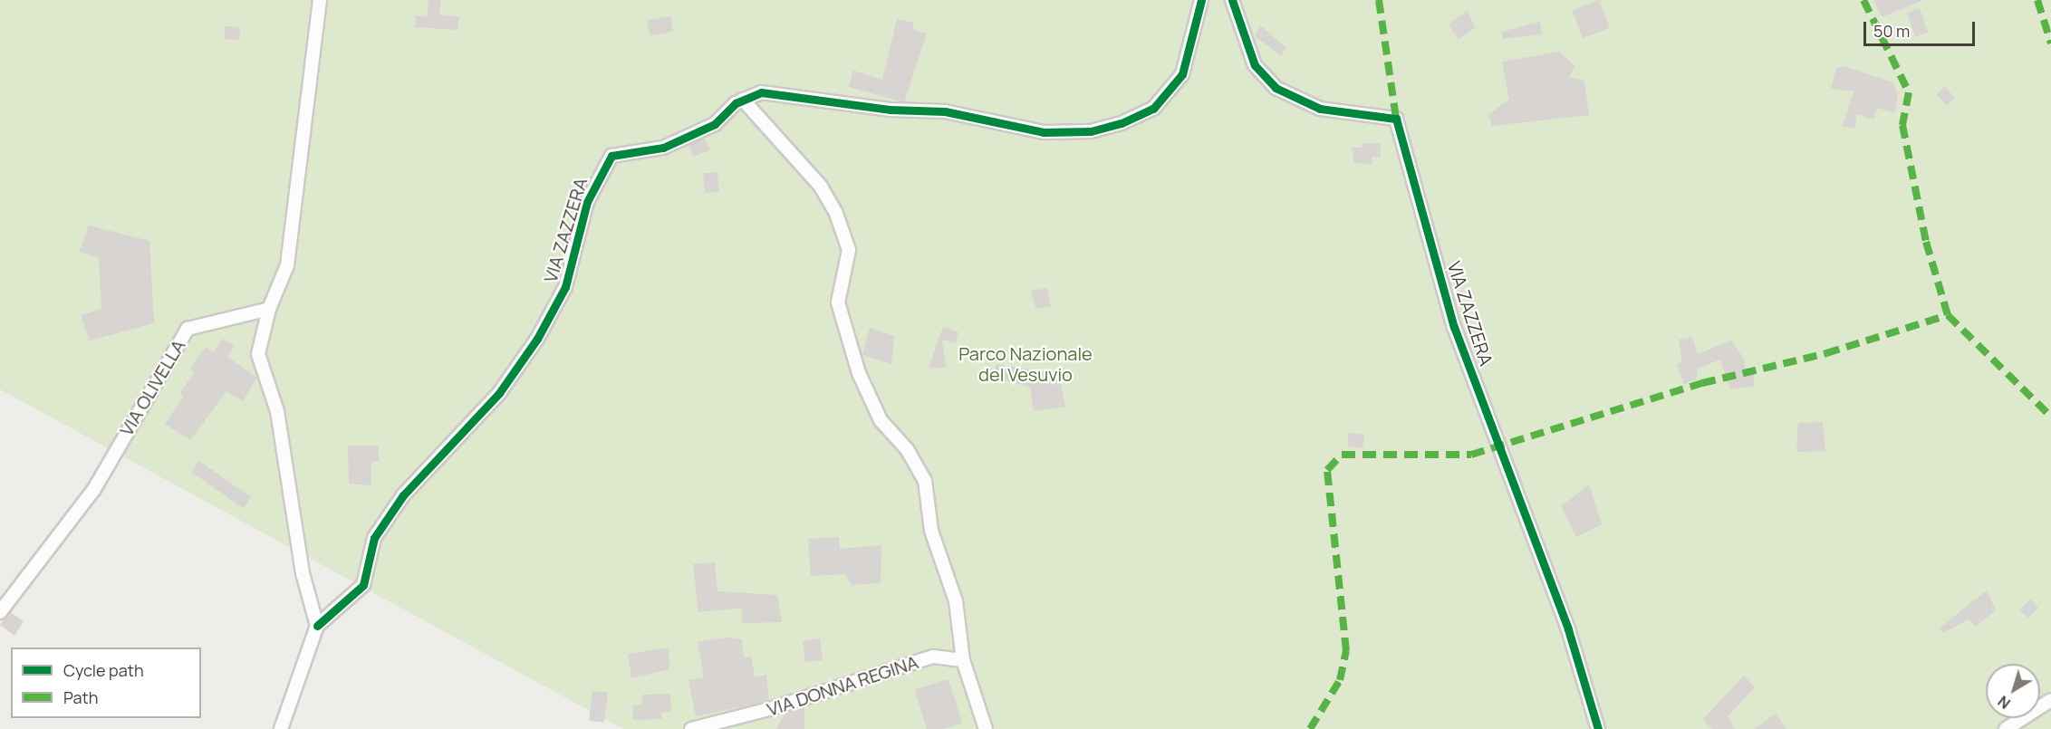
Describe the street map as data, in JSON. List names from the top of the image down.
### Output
{
  "streets": {
    "street": ["VIA ZAZZERA", "VIA OLIVELLA", "VIA DONNA REGINA"]
  },
  "parks": ["Parco Nazionale del Vesuvio"],
  "legend": ["Cycle path", "Path"],
  "scale_bar": "50 m",
  "north": "bottom left"
}
